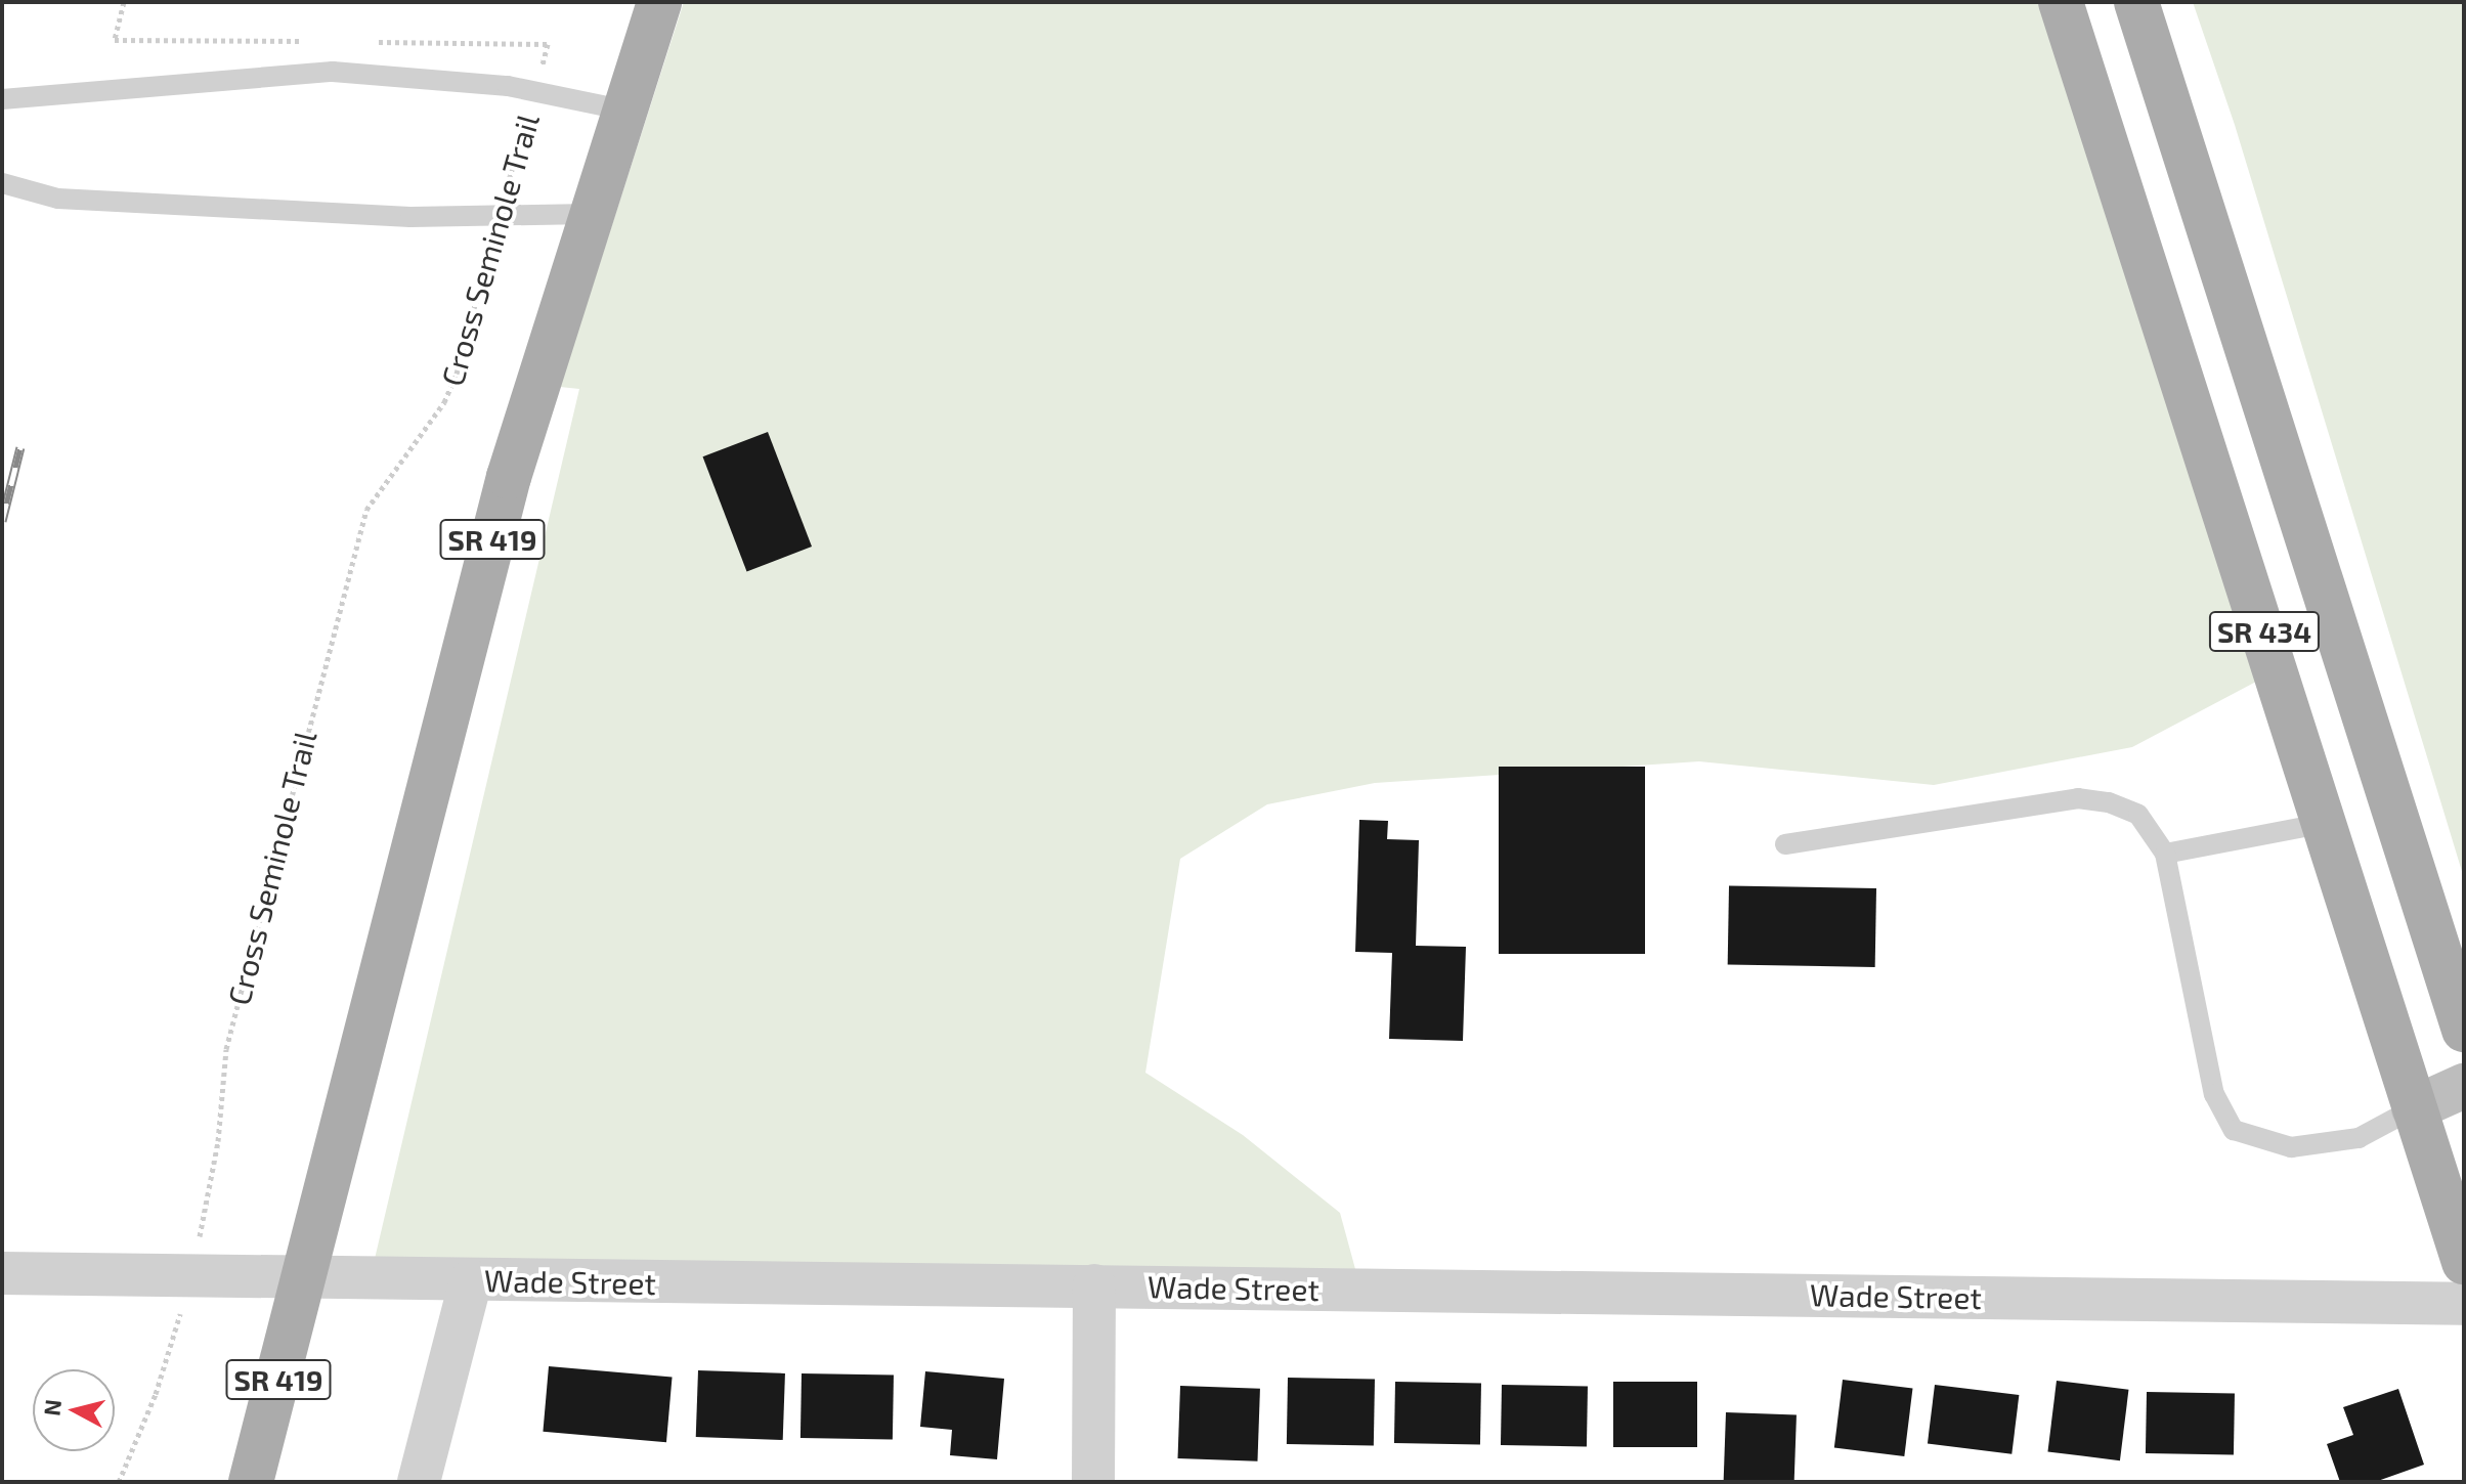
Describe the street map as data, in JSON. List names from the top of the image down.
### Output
{
  "streets": {
    "main road": ["SR 419", "SR 434"],
    "street": ["Wade Street"],
    "path": ["Cross Seminole Trail"]
  },
  "crossings": [
    ["SR 419", "Wade Street"]
  ],
  "north": "left"
}
